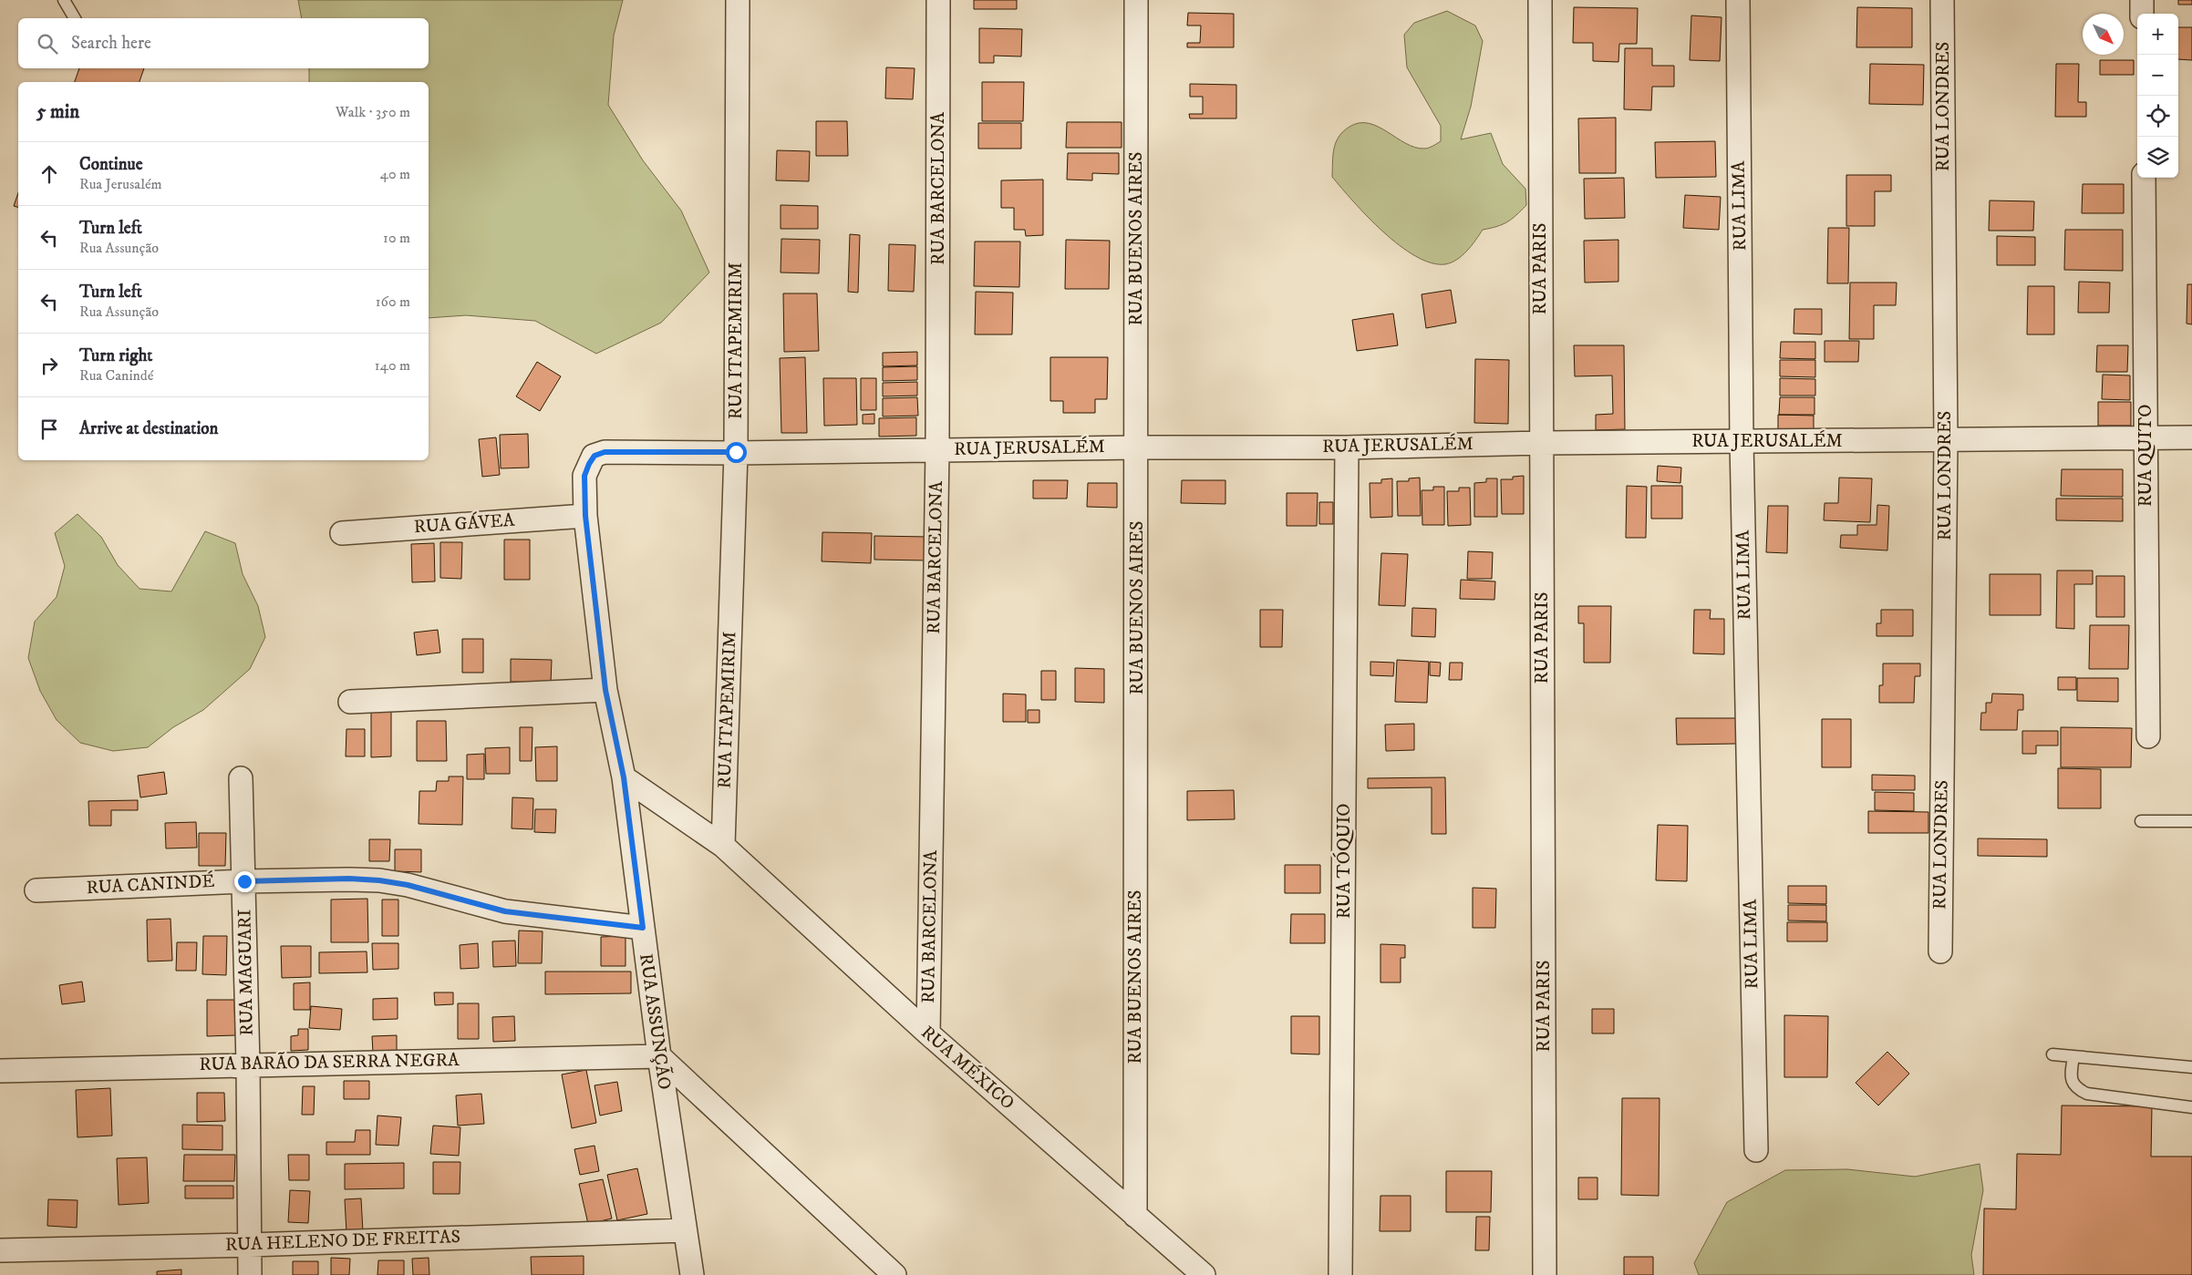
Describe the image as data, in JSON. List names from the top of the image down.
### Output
{
  "streets": {
    "street": [
      "RUA LONDRES",
      "RUA BARCELONA",
      "RUA LIMA",
      "RUA BUENOS AIRES",
      "RUA PARIS",
      "RUA ITAPEMIRIM",
      "RUA JERUSALÉM",
      "RUA QUITO",
      "RUA GÁVEA",
      "RUA TÓQUIO",
      "RUA CANINDÉ",
      "RUA MAGUARI",
      "RUA ASSUNÇÃO",
      "RUA BARÃO DA SERRA NEGRA",
      "RUA MÉXICO",
      "RUA HELENO DE FREITAS"
    ]
  },
  "crossings": [
    ["RUA LONDRES", "RUA JERUSALÉM"],
    ["RUA BARCELONA", "RUA JERUSALÉM"],
    ["RUA BARCELONA", "RUA MÉXICO"],
    ["RUA LIMA", "RUA JERUSALÉM"],
    ["RUA BUENOS AIRES", "RUA JERUSALÉM"],
    ["RUA BUENOS AIRES", "RUA MÉXICO"],
    ["RUA PARIS", "RUA JERUSALÉM"],
    ["RUA ITAPEMIRIM", "RUA JERUSALÉM"],
    ["RUA ITAPEMIRIM", "RUA MÉXICO"],
    ["RUA JERUSALÉM", "RUA QUITO"],
    ["RUA JERUSALÉM", "RUA TÓQUIO"],
    ["RUA JERUSALÉM", "RUA ASSUNÇÃO"],
    ["RUA GÁVEA", "RUA ASSUNÇÃO"],
    ["RUA CANINDÉ", "RUA MAGUARI"],
    ["RUA CANINDÉ", "RUA ASSUNÇÃO"],
    ["RUA MAGUARI", "RUA BARÃO DA SERRA NEGRA"],
    ["RUA MAGUARI", "RUA HELENO DE FREITAS"],
    ["RUA ASSUNÇÃO", "RUA BARÃO DA SERRA NEGRA"],
    ["RUA ASSUNÇÃO", "RUA MÉXICO"],
    ["RUA ASSUNÇÃO", "RUA HELENO DE FREITAS"]
  ],
  "north": "bottom right",
  "page": {
    "map_buttons": ["+", "−"],
    "search": "Search here",
    "heading": ["5 min", "Walk · 350 m"],
    "list": [
      ["Continue", "Rua Jerusalém", "40 m"],
      ["Turn left", "Rua Assunção", "10 m"],
      ["Turn left", "Rua Assunção", "160 m"],
      ["Turn right", "Rua Canindé", "140 m"],
      "Arrive at destination"
    ]
  }
}
